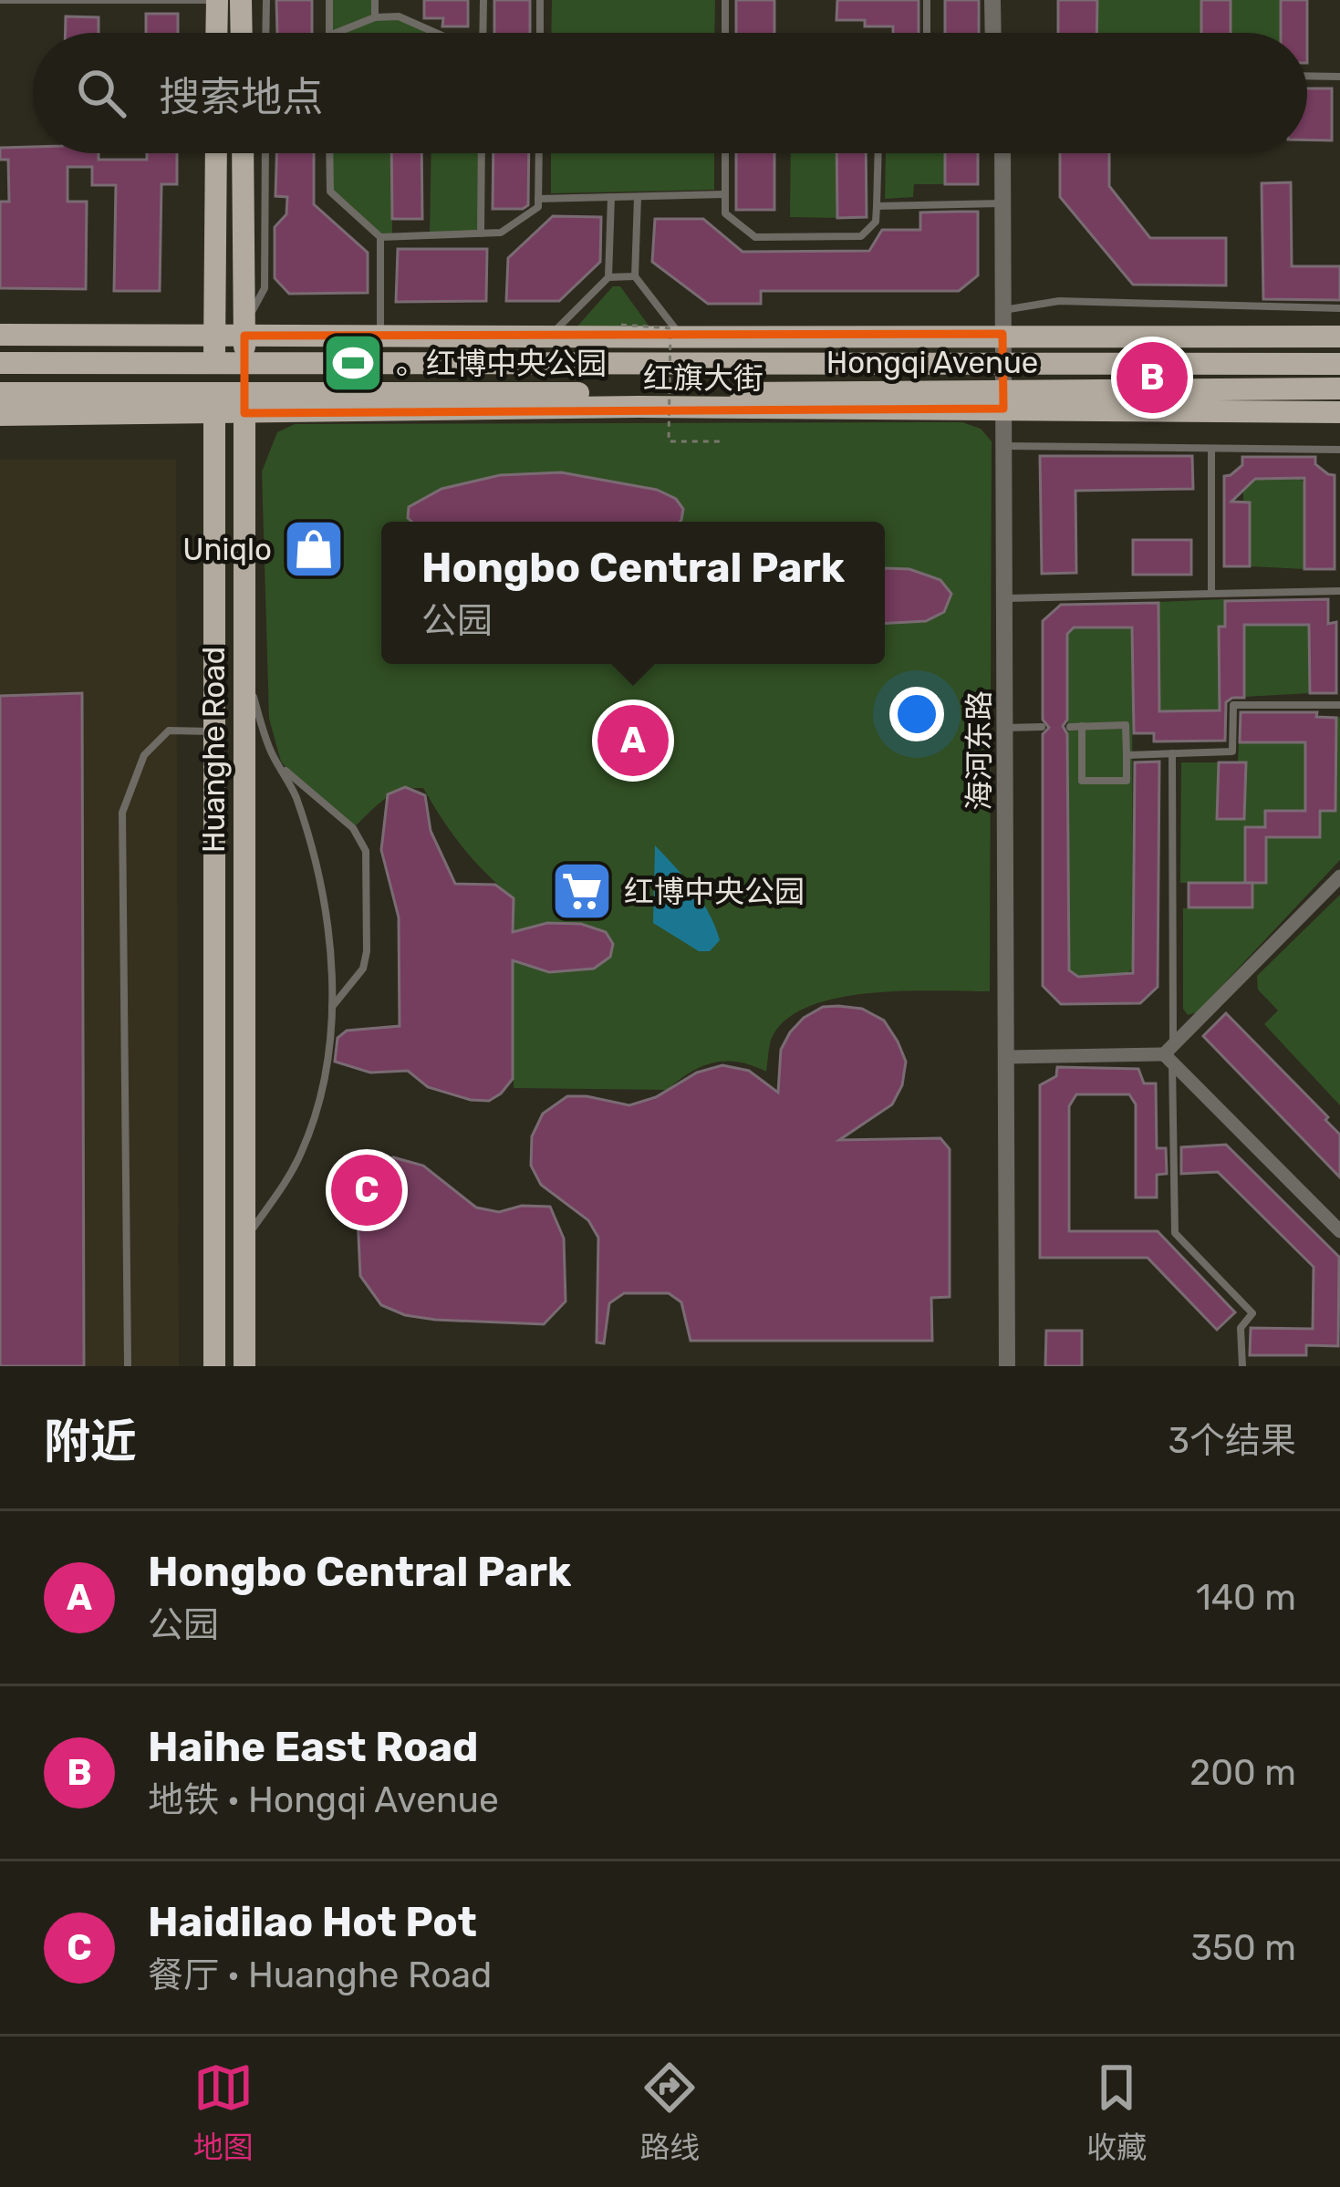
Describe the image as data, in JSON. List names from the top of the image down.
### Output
{
  "streets": {
    "main road": ["Hongqi Avenue", "红旗大街", "Huanghe Road"],
    "street": ["海河东路"]
  },
  "crossings": [
    ["Hongqi Avenue", "红旗大街"],
    ["Hongqi Avenue", "Huanghe Road"],
    ["Hongqi Avenue", "海河东路"],
    ["红旗大街", "Huanghe Road"],
    ["红旗大街", "海河东路"]
  ],
  "places": {
    "sports": ["。红博中央公园"],
    "shop": ["Uniqlo"],
    "supermarket": ["红博中央公园"]
  },
  "page": {
    "search": "搜索地点",
    "pins": ["B", "A", "C"],
    "popup": ["Hongbo Central Park", "公园"],
    "heading": ["附近", "3个结果"],
    "list": [
      {
        "mark": "A",
        "name": "Hongbo Central Park",
        "note": "公园",
        "value": "140 m"
      },
      {
        "mark": "B",
        "name": "Haihe East Road",
        "note": "地铁 · Hongqi Avenue",
        "value": "200 m"
      },
      {
        "mark": "C",
        "name": "Haidilao Hot Pot",
        "note": "餐厅 · Huanghe Road",
        "value": "350 m"
      }
    ],
    "nav": ["地图", "路线", "收藏"]
  }
}
